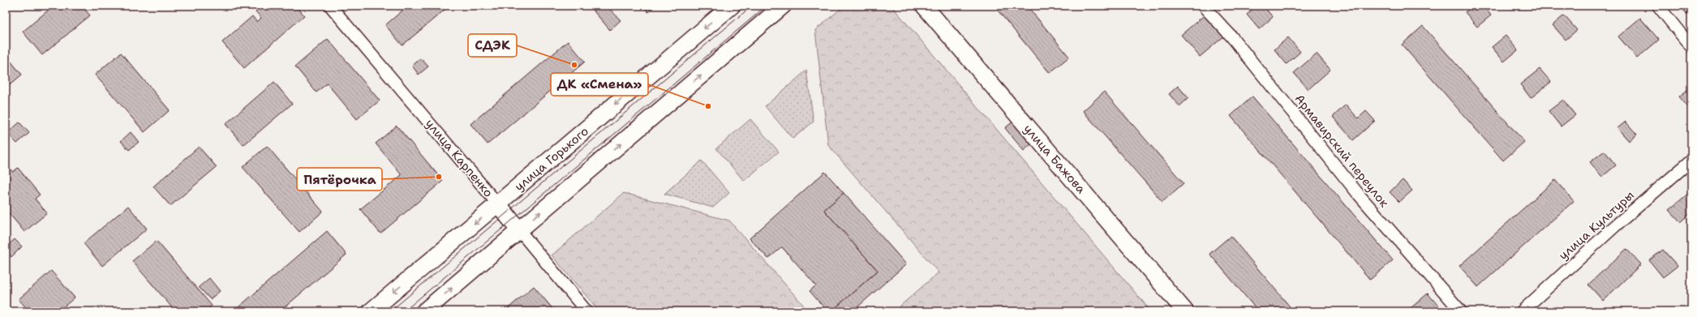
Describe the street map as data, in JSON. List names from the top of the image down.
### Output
{
  "streets": {
    "main road": ["улица Карпенко", "улица Горького", "улица Бажова"],
    "street": ["Армавирский переулок", "улица Культуры"]
  },
  "crossings": [
    ["улица Карпенко", "улица Горького"]
  ],
  "places": ["СДЭК", "ДК «Смена»", "Пятёрочка"]
}
